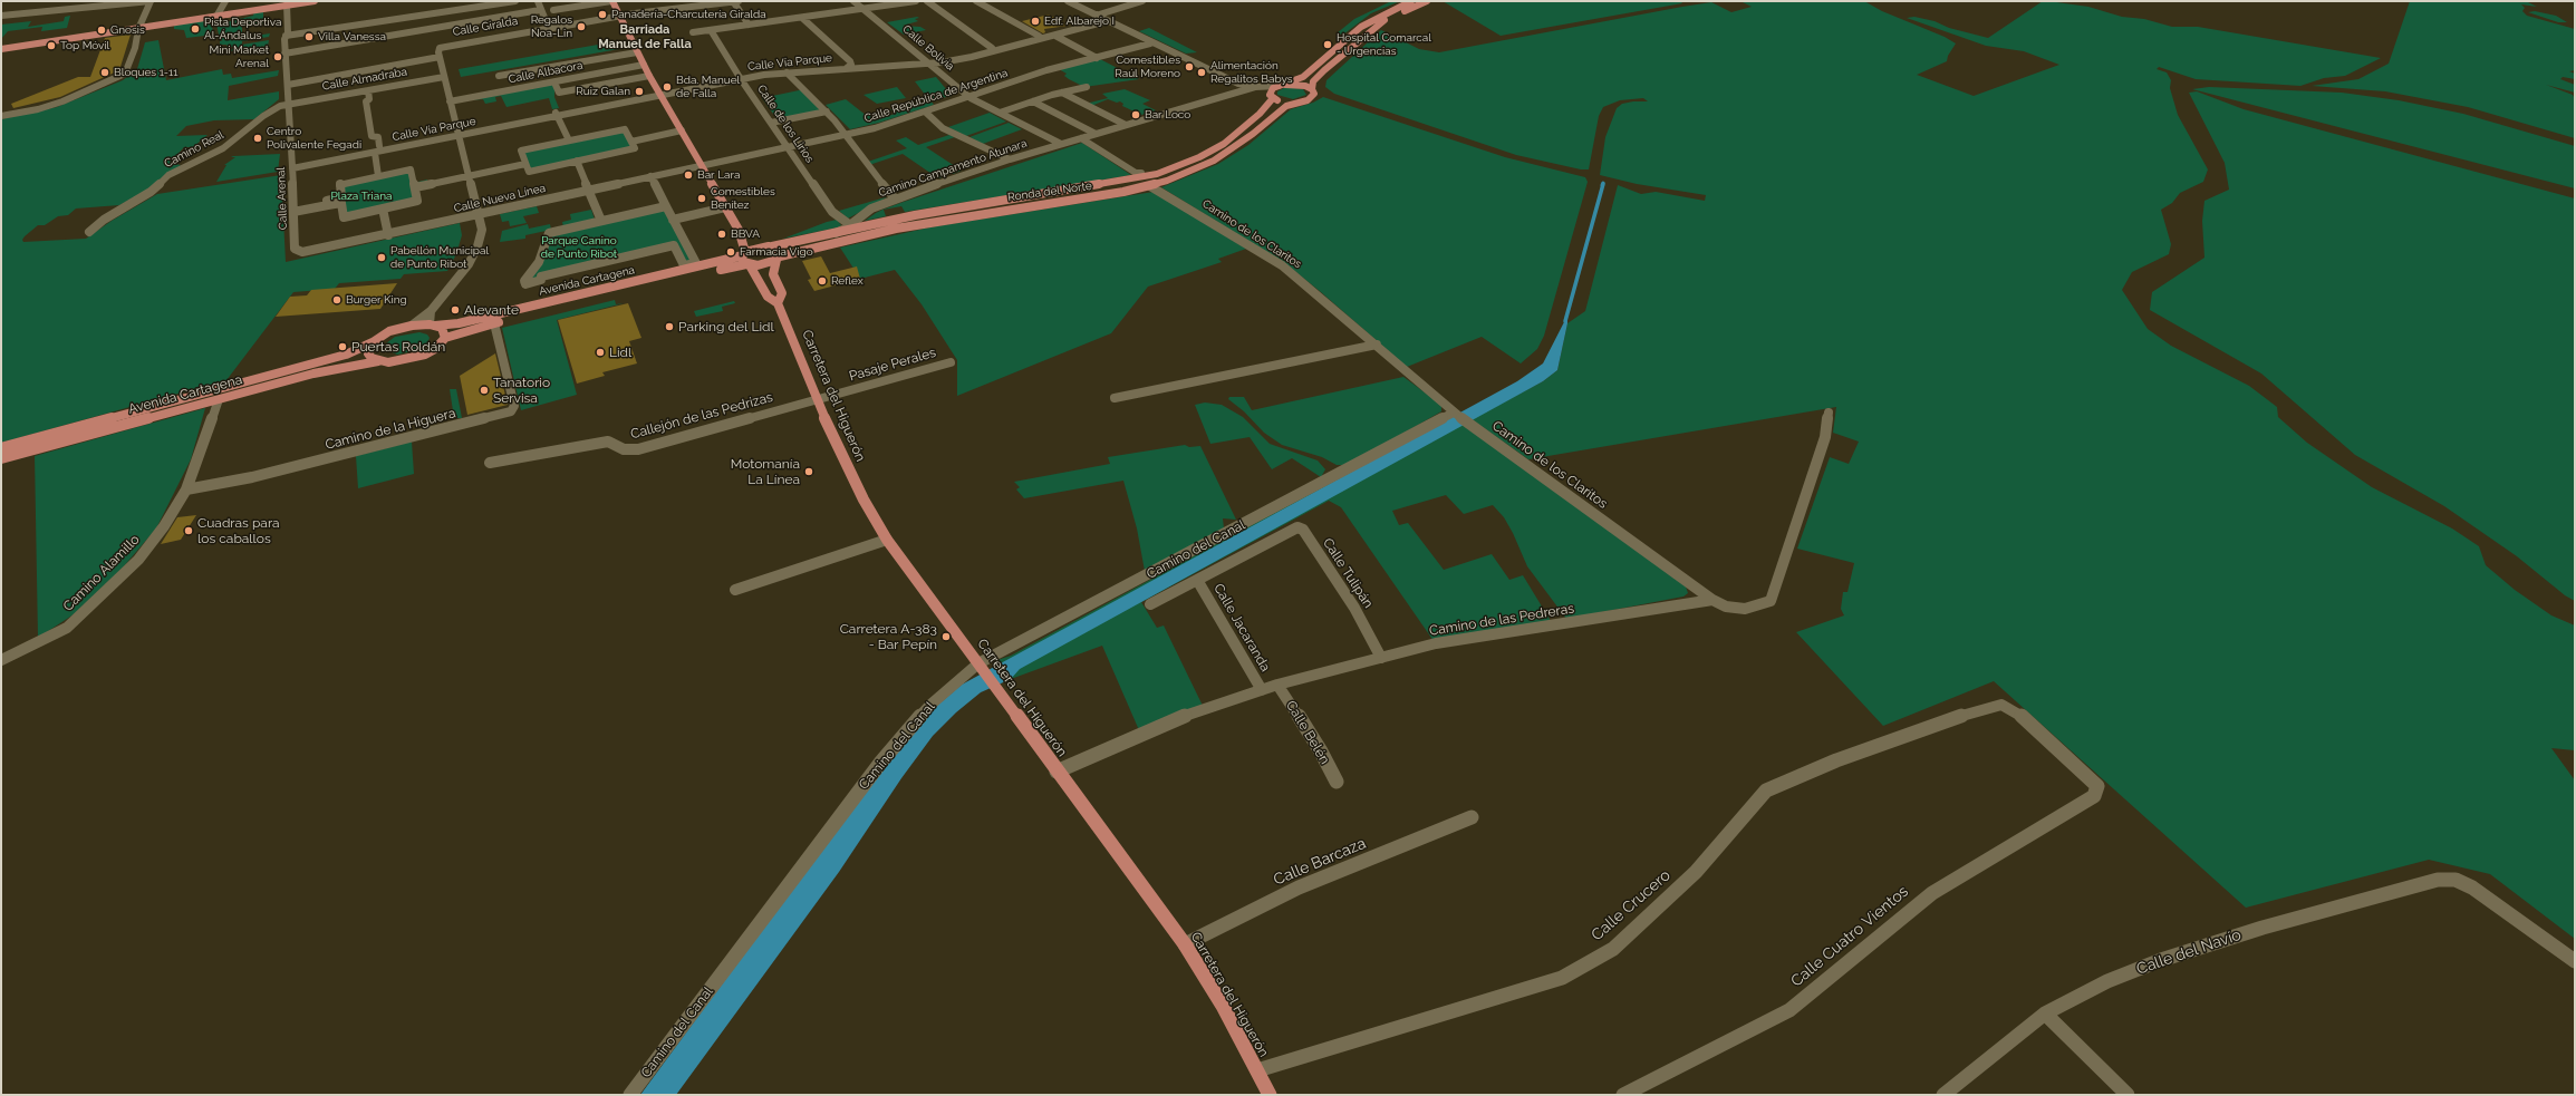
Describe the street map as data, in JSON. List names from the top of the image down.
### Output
{
  "streets": {
    "main road": ["Ronda del Norte", "Avenida Cartagena", "Carretera del Higuerón"],
    "street": [
      "Calle Giralda",
      "Calle Bolivia",
      "Calle Vía Parque",
      "Calle Albacora",
      "Calle Almadraba",
      "Calle República de Argentina",
      "Calle de los Lirios",
      "Camino Real",
      "Camino Campamento Atunara",
      "Calle Arenal",
      "Calle Nueva Línea",
      "Camino de los Claritos",
      "Pasaje Perales",
      "Callejón de las Pedrizas",
      "Camino de la Higuera",
      "Camino del Canal",
      "Camino Alamillo",
      "Calle Tulipán",
      "Camino de las Pedreras",
      "Calle Jacaranda",
      "Calle Belén",
      "Calle Barcaza",
      "Calle Crucero",
      "Calle Cuatro Vientos",
      "Calle del Navío"
    ]
  },
  "crossings": [
    ["Calle Bolivia", "Calle Vía Parque"],
    ["Calle Bolivia", "Calle República de Argentina"],
    ["Calle Bolivia", "Camino Campamento Atunara"],
    ["Calle Vía Parque", "Calle de los Lirios"],
    ["Calle Vía Parque", "Calle Arenal"],
    ["Calle Almadraba", "Camino Real"],
    ["Calle Almadraba", "Calle Arenal"],
    ["Calle República de Argentina", "Calle de los Lirios"],
    ["Calle República de Argentina", "Calle Nueva Línea"],
    ["Calle de los Lirios", "Camino Campamento Atunara"],
    ["Camino Real", "Calle Arenal"],
    ["Camino Campamento Atunara", "Ronda del Norte"],
    ["Ronda del Norte", "Camino de los Claritos"],
    ["Ronda del Norte", "Avenida Cartagena"],
    ["Calle Arenal", "Calle Nueva Línea"],
    ["Camino de los Claritos", "Camino del Canal"],
    ["Camino de los Claritos", "Camino de las Pedreras"],
    ["Avenida Cartagena", "Camino de la Higuera"],
    ["Avenida Cartagena", "Camino Alamillo"],
    ["Pasaje Perales", "Carretera del Higuerón"],
    ["Pasaje Perales", "Callejón de las Pedrizas"],
    ["Carretera del Higuerón", "Callejón de las Pedrizas"],
    ["Carretera del Higuerón", "Camino del Canal"],
    ["Carretera del Higuerón", "Camino de las Pedreras"],
    ["Carretera del Higuerón", "Calle Barcaza"],
    ["Carretera del Higuerón", "Calle Crucero"],
    ["Camino de la Higuera", "Camino Alamillo"],
    ["Calle Tulipán", "Camino de las Pedreras"],
    ["Calle Tulipán", "Calle Jacaranda"],
    ["Camino de las Pedreras", "Calle Jacaranda"],
    ["Camino de las Pedreras", "Calle Belén"],
    ["Calle Crucero", "Calle Cuatro Vientos"]
  ],
  "districts": ["Barriada Manuel de Falla"],
  "parks": ["Plaza Triana", "Parque Canino de Punto Ribot"],
  "places": [
    "Panadería-Charcutería Giralda",
    "Edf. Albarejo I",
    "Regalos Noa-Lin",
    "Pista Deportiva Al-Ándalus",
    "Gnosis",
    "Villa Vanessa",
    "Hospital Comarcal - Urgencias",
    "Top Móvil",
    "Mini Market Arenal",
    "Comestibles Raúl Moreno",
    "Bloques 1-11",
    "Alimentación Regalitos Babys",
    "Bda. Manuel de Falla",
    "Ruiz Galan",
    "Bar Loco",
    "Centro Polivalente Fegadi",
    "Bar Lara",
    "Comestibles Benítez",
    "BBVA",
    "Farmacia Vigo",
    "Pabellón Municipal de Punto Ribot",
    "Reflex",
    "Burger King",
    "Alevante",
    "Parking del Lidl",
    "Puertas Roldán",
    "Lidl",
    "Tanatorio Servisa",
    "Motomanía La Línea",
    "Cuadras para los caballos",
    "Carretera A-383 - Bar Pepín"
  ]
}
